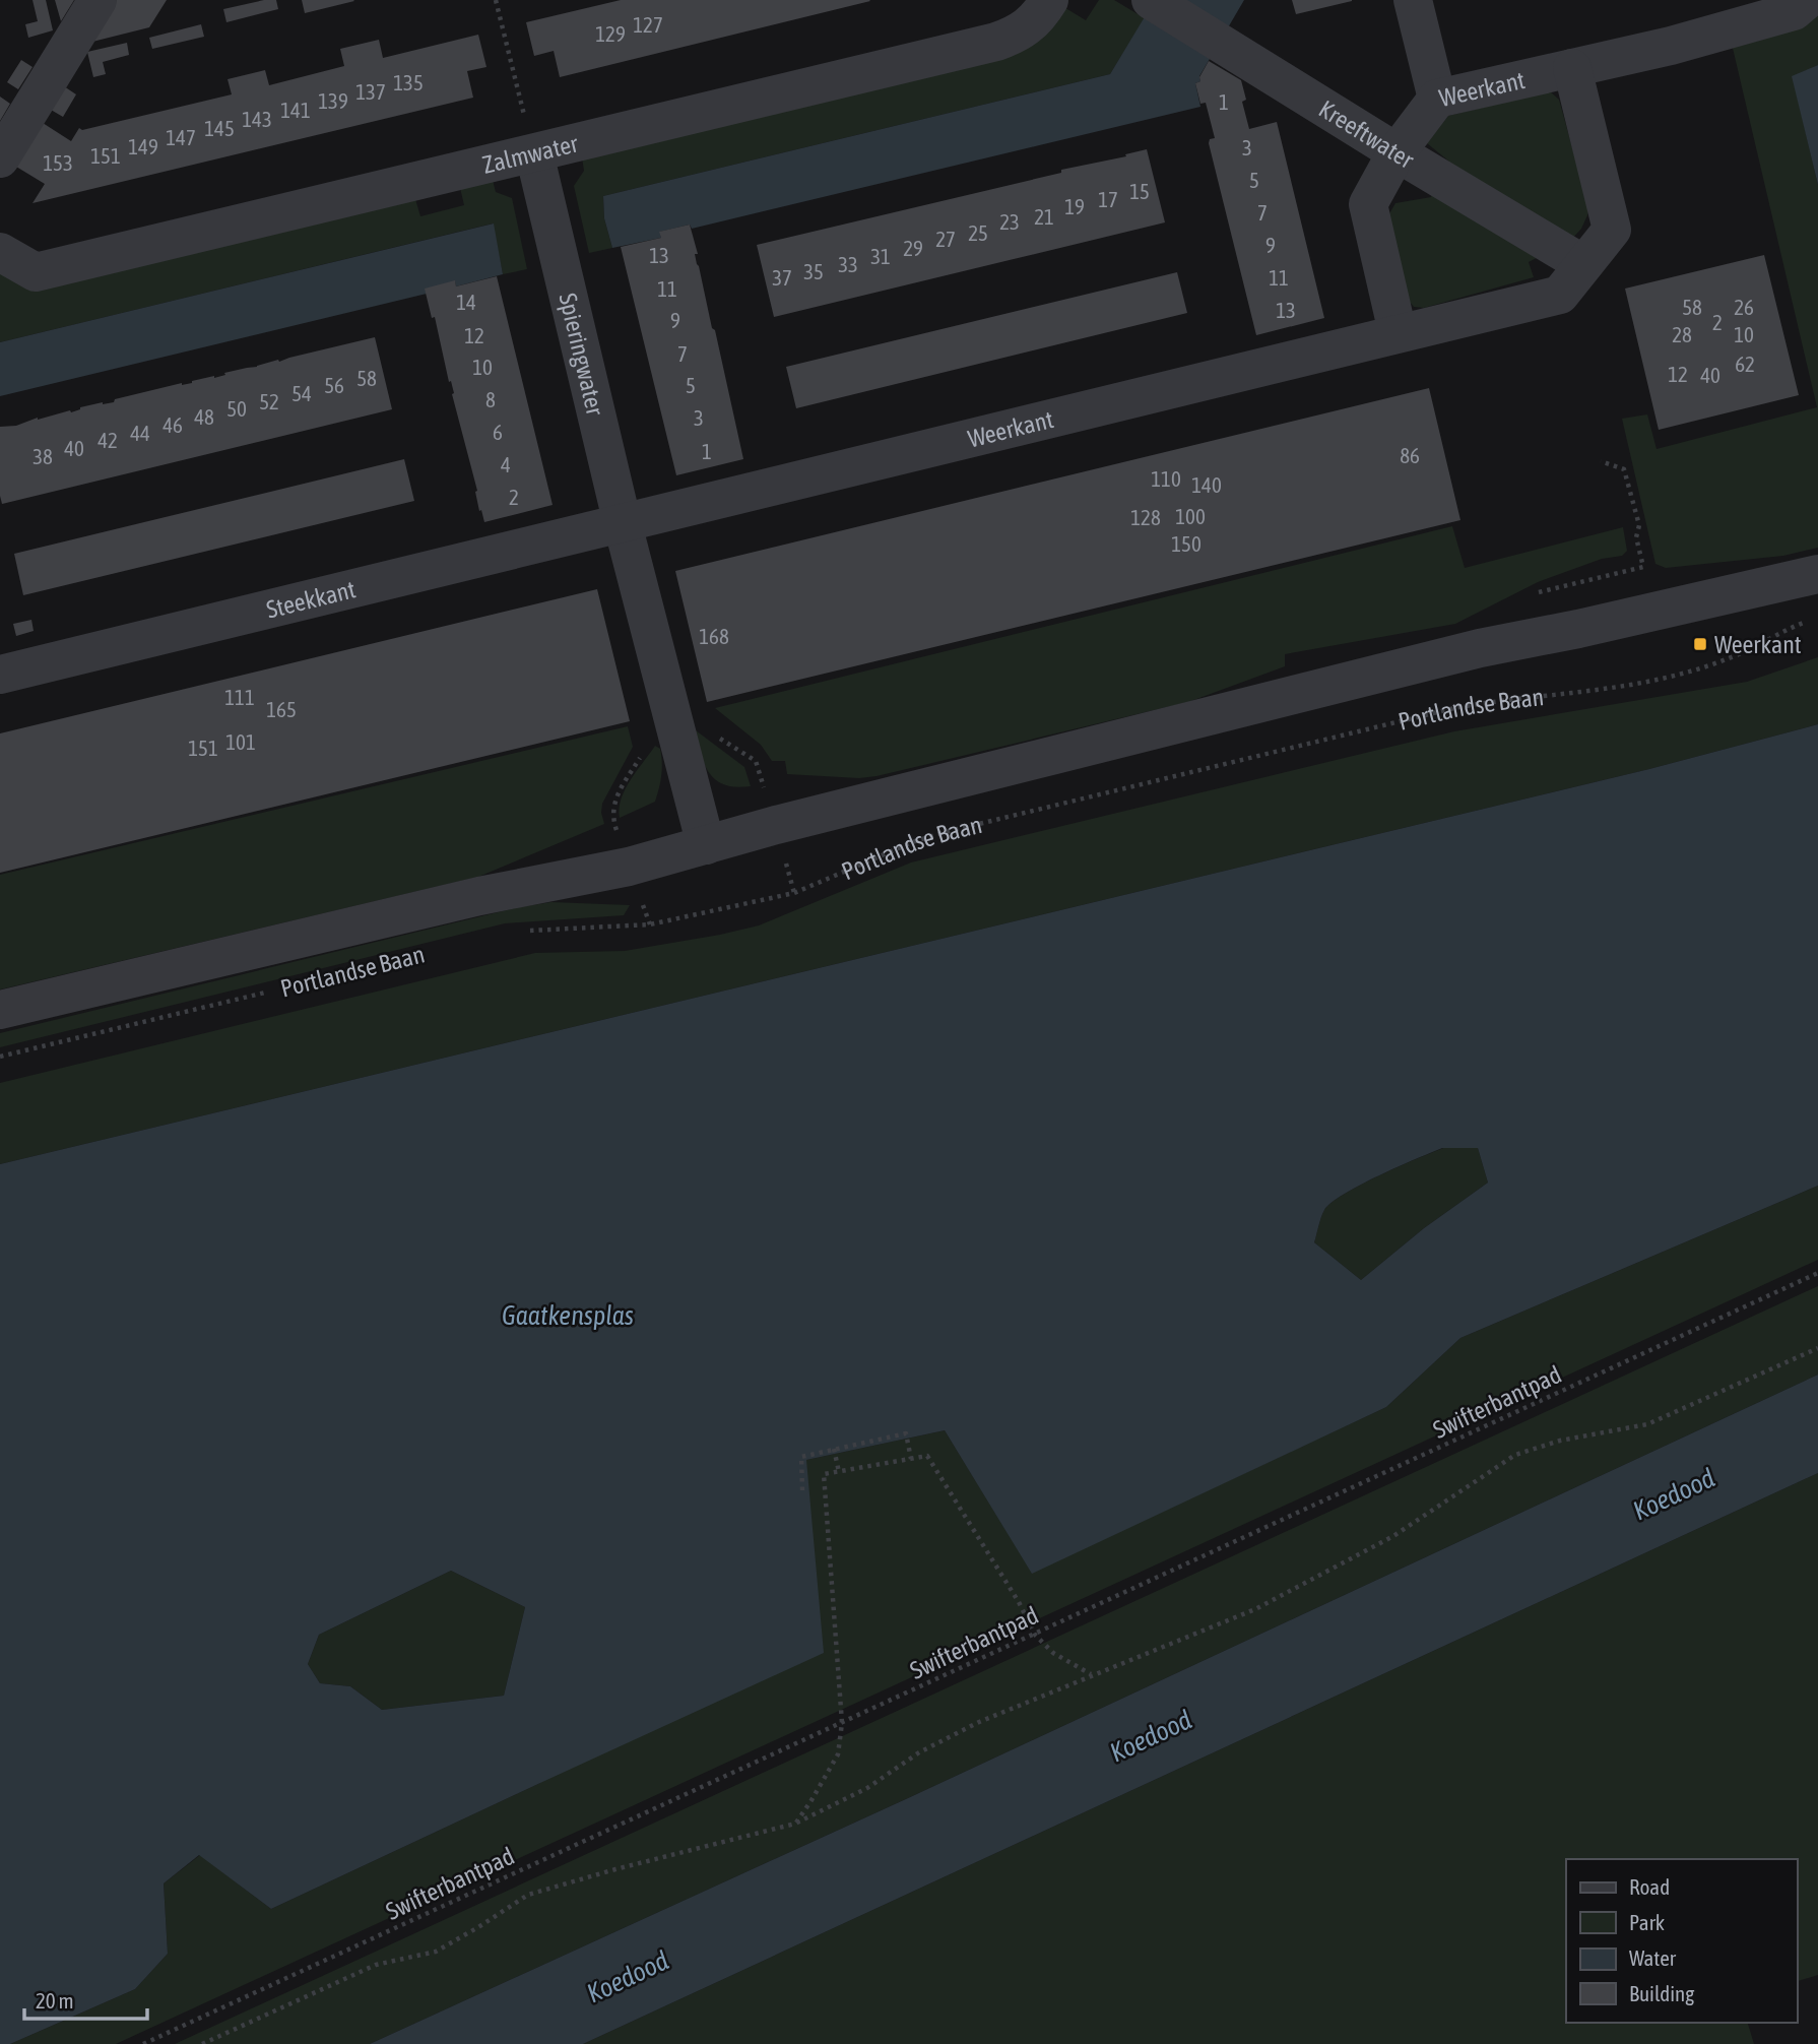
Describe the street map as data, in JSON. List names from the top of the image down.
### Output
{
  "streets": {
    "street": [
      "Weerkant",
      "Kreeftwater",
      "Zalmwater",
      "Spieringwater",
      "Steekkant",
      "Portlandse Baan"
    ],
    "path": ["Swifterbantpad"]
  },
  "crossings": [
    ["Weerkant", "Kreeftwater"],
    ["Weerkant", "Spieringwater"],
    ["Weerkant", "Steekkant"],
    ["Zalmwater", "Spieringwater"],
    ["Spieringwater", "Steekkant"],
    ["Spieringwater", "Portlandse Baan"]
  ],
  "water": ["Gaatkensplas", "Koedood"],
  "places": {
    "transit": ["Weerkant"]
  },
  "house_numbers": [
    "127",
    "129",
    "135",
    "137",
    "139",
    "1",
    "141",
    "143",
    "145",
    "147",
    "149",
    "3",
    "151",
    "153",
    "5",
    "15",
    "17",
    "19",
    "7",
    "21",
    "23",
    "25",
    "27",
    "9",
    "29",
    "13",
    "31",
    "33",
    "35",
    "37",
    "11",
    "11",
    "14",
    "58",
    "26",
    "13",
    "9",
    "2",
    "28",
    "10",
    "12",
    "7",
    "62",
    "10",
    "12",
    "40",
    "58",
    "56",
    "5",
    "54",
    "8",
    "52",
    "50",
    "48",
    "3",
    "46",
    "6",
    "44",
    "42",
    "40",
    "1",
    "86",
    "38",
    "4",
    "110",
    "140",
    "2",
    "100",
    "128",
    "150",
    "168",
    "111",
    "165",
    "101",
    "151"
  ],
  "legend": [
    "Road",
    "Park",
    "Water",
    "Building"
  ],
  "scale_bar": "20 m"
}
